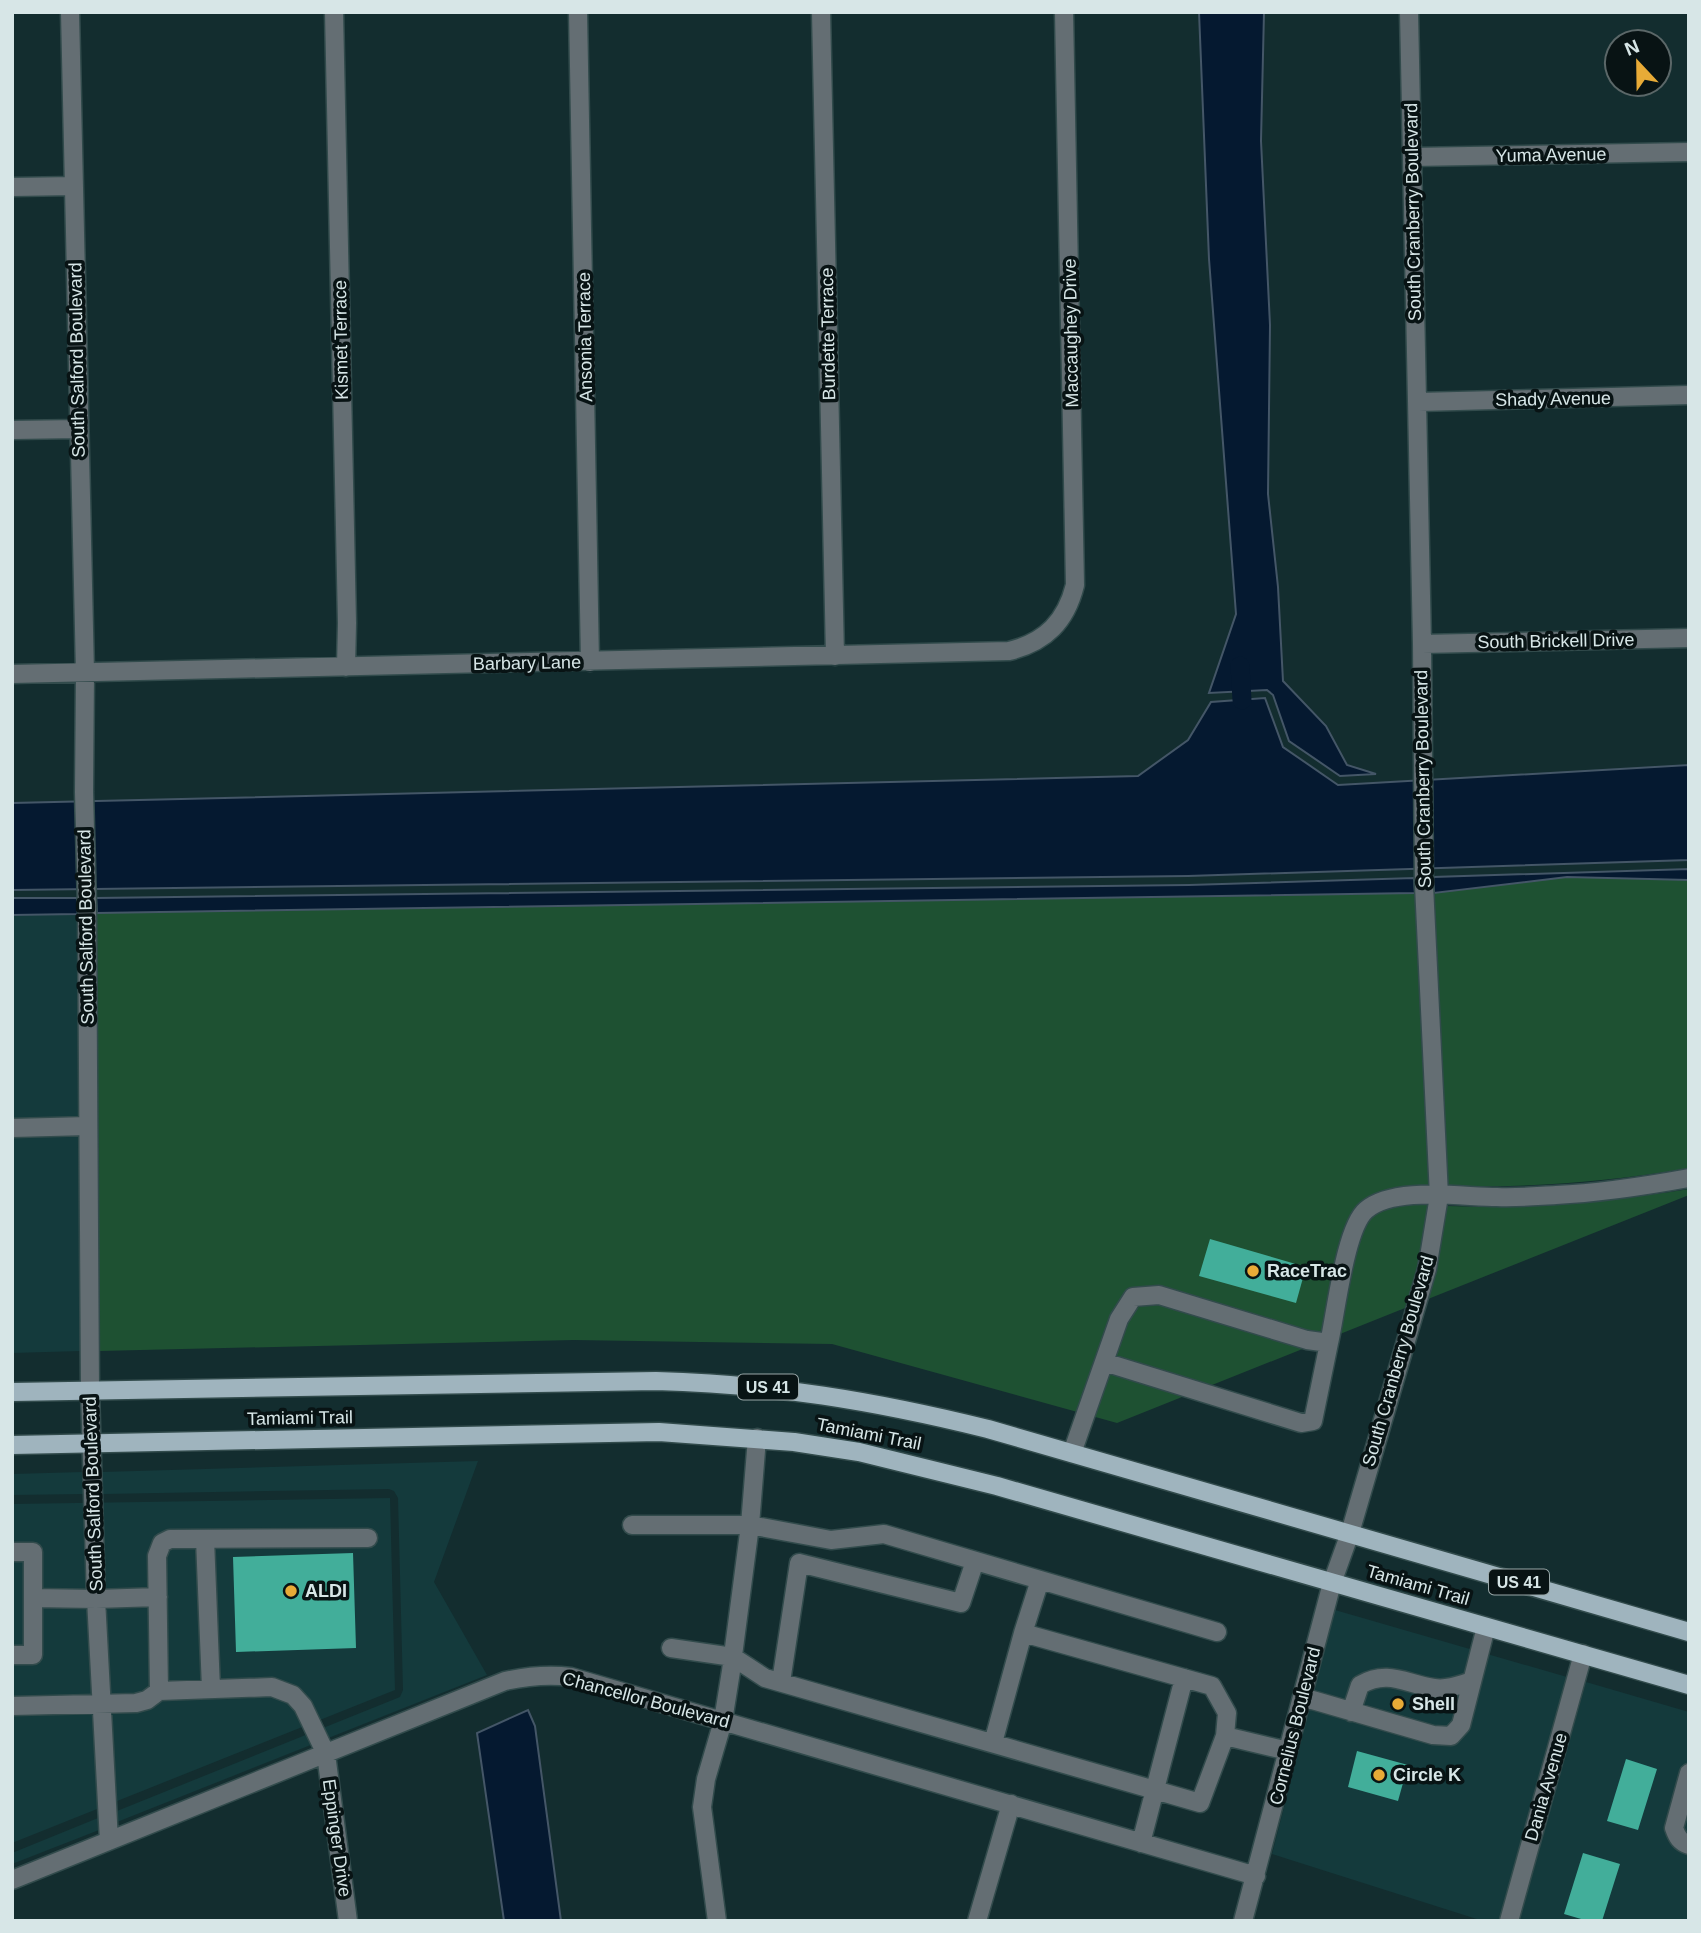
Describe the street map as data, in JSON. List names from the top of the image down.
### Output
{
  "streets": {
    "main road": ["US 41", "Tamiami Trail"],
    "street": [
      "Yuma Avenue",
      "South Cranberry Boulevard",
      "Maccaughey Drive",
      "Burdette Terrace",
      "Ansonia Terrace",
      "Kismet Terrace",
      "South Salford Boulevard",
      "Shady Avenue",
      "South Brickell Drive",
      "Barbary Lane",
      "Chancellor Boulevard",
      "Cornelius Boulevard",
      "Dania Avenue",
      "Eppinger Drive"
    ]
  },
  "crossings": [
    ["Yuma Avenue", "South Cranberry Boulevard"],
    ["South Cranberry Boulevard", "Shady Avenue"],
    ["South Cranberry Boulevard", "South Brickell Drive"],
    ["South Cranberry Boulevard", "Tamiami Trail"],
    ["South Cranberry Boulevard", "Cornelius Boulevard"],
    ["Maccaughey Drive", "Barbary Lane"],
    ["Burdette Terrace", "Barbary Lane"],
    ["Ansonia Terrace", "Barbary Lane"],
    ["Kismet Terrace", "Barbary Lane"],
    ["South Salford Boulevard", "Barbary Lane"],
    ["South Salford Boulevard", "Tamiami Trail"],
    ["South Salford Boulevard", "Chancellor Boulevard"],
    ["South Salford Boulevard", "Eppinger Drive"],
    ["Tamiami Trail", "Cornelius Boulevard"],
    ["Tamiami Trail", "Dania Avenue"],
    ["Chancellor Boulevard", "Cornelius Boulevard"],
    ["Chancellor Boulevard", "Eppinger Drive"]
  ],
  "places": [
    "RaceTrac",
    "ALDI",
    "Shell",
    "Circle K"
  ],
  "north": "top"
}
